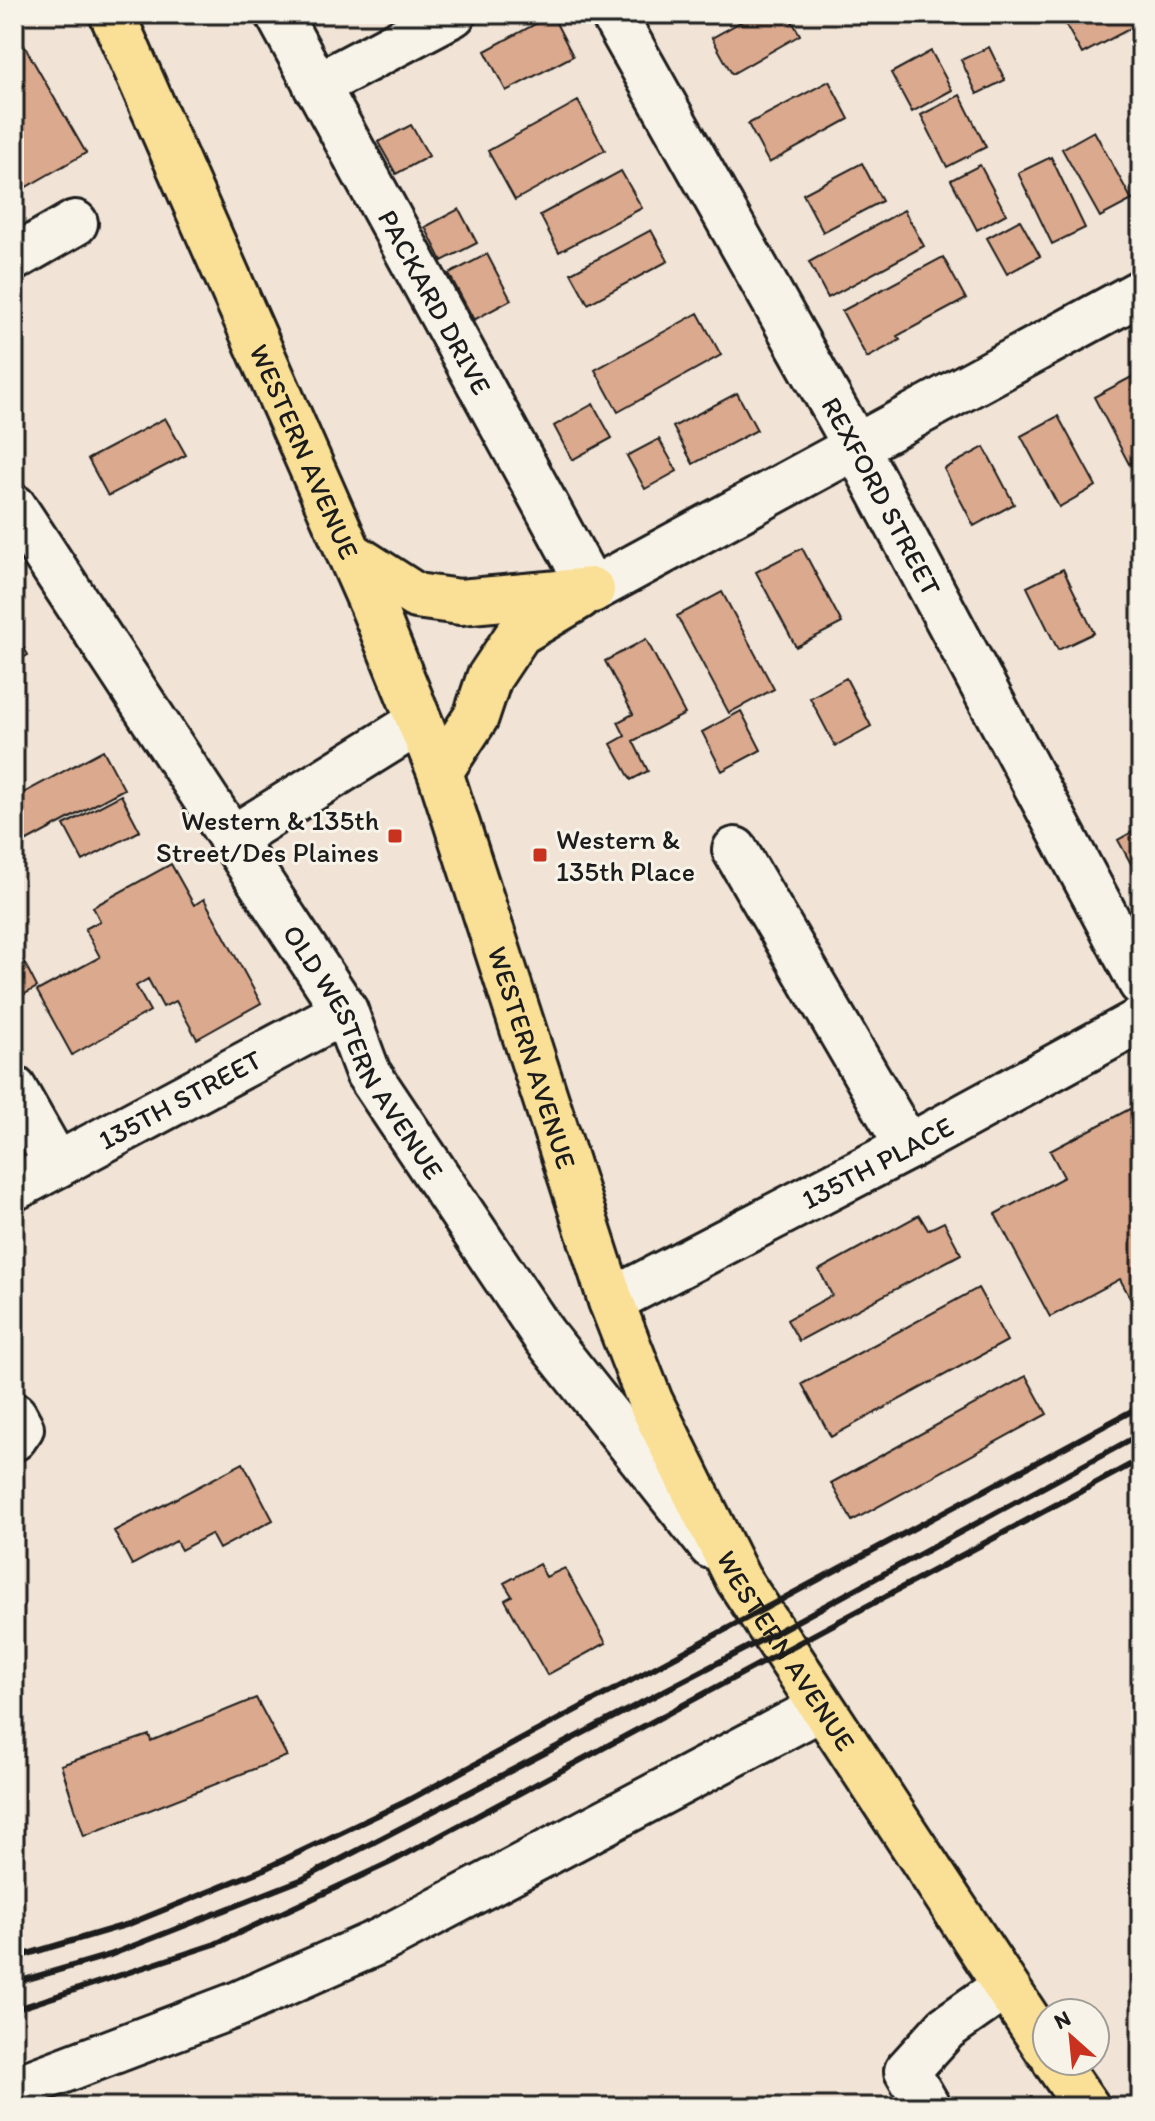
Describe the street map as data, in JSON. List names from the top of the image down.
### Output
{
  "streets": {
    "main road": ["WESTERN AVENUE"],
    "street": [
      "PACKARD DRIVE",
      "REXFORD STREET",
      "OLD WESTERN AVENUE",
      "135TH STREET",
      "135TH PLACE"
    ]
  },
  "crossings": [
    ["WESTERN AVENUE", "OLD WESTERN AVENUE"],
    ["WESTERN AVENUE", "135TH PLACE"],
    ["OLD WESTERN AVENUE", "135TH STREET"]
  ],
  "places": {
    "transit": ["Western & 135th Street/Des Plaines", "Western & 135th Place"]
  },
  "north": "top left"
}
